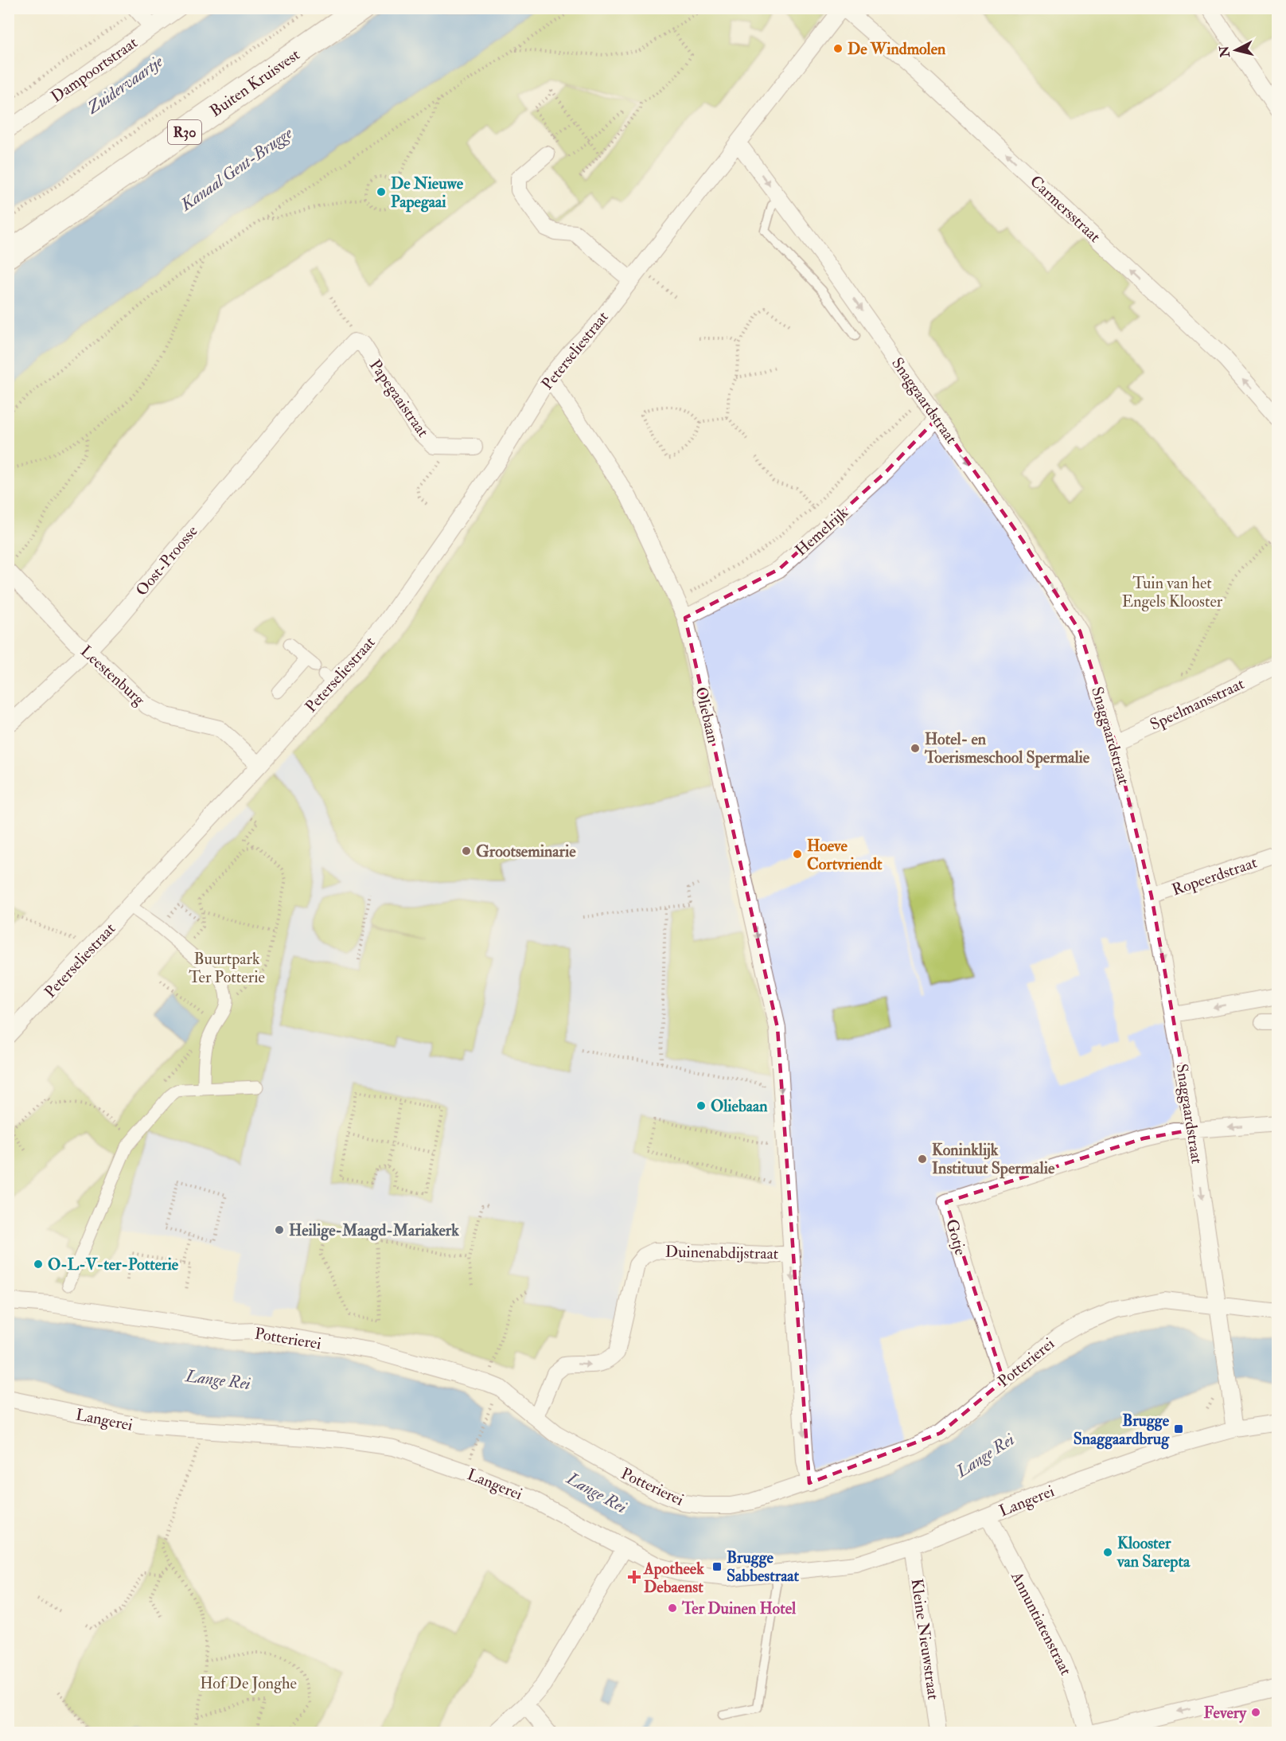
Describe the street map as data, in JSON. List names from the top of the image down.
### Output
{
  "streets": {
    "main road": ["Buiten Kruisvest", "R30"],
    "street": [
      "Dampoortstraat",
      "Carmersstraat",
      "Peterseliestraat",
      "Papegaaistraat",
      "Snaggaardstraat",
      "Hemelrijk",
      "Oost-Proosse",
      "Leestenburg",
      "Speelmansstraat",
      "Oliebaan",
      "Ropeerdstraat",
      "Gotje",
      "Duinenabdijstraat",
      "Potterierei",
      "Langerei",
      "Annuntiatenstraat",
      "Kleine Nieuwstraat"
    ]
  },
  "crossings": [
    ["Carmersstraat", "Peterseliestraat"],
    ["Peterseliestraat", "Snaggaardstraat"],
    ["Peterseliestraat", "Leestenburg"],
    ["Peterseliestraat", "Oliebaan"],
    ["Papegaaistraat", "Oost-Proosse"],
    ["Snaggaardstraat", "Hemelrijk"],
    ["Snaggaardstraat", "Speelmansstraat"],
    ["Snaggaardstraat", "Ropeerdstraat"],
    ["Snaggaardstraat", "Gotje"],
    ["Snaggaardstraat", "Potterierei"],
    ["Snaggaardstraat", "Langerei"],
    ["Hemelrijk", "Oliebaan"],
    ["Oost-Proosse", "Leestenburg"],
    ["Oliebaan", "Duinenabdijstraat"],
    ["Oliebaan", "Potterierei"],
    ["Gotje", "Potterierei"],
    ["Duinenabdijstraat", "Potterierei"],
    ["Langerei", "Annuntiatenstraat"],
    ["Langerei", "Kleine Nieuwstraat"]
  ],
  "one_way": [
    "Carmersstraat",
    "Snaggaardstraat",
    "Oliebaan",
    "Duinenabdijstraat"
  ],
  "water": ["Zuidervaartje", "Kanaal Gent-Brugge", "Lange Rei"],
  "parks": ["Tuin van het Engels Klooster", "Buurtpark Ter Potterie", "Hof De Jonghe"],
  "places": {
    "other": [
      "De Windmolen",
      "De Nieuwe Papegaai",
      "Hotel- en Toerismeschool Spermalie",
      "Grootseminarie",
      "Hoeve Cortvriendt",
      "Oliebaan",
      "Koninklijk Instituut Spermalie",
      "Heilige-Maagd-Mariakerk",
      "O-L-V-ter-Potterie",
      "Klooster van Sarepta",
      "Ter Duinen Hotel",
      "Fevery"
    ],
    "transit": ["Brugge Snaggaardbrug", "Brugge Sabbestraat"],
    "health": ["Apotheek Debaenst"]
  },
  "north": "left"
}
